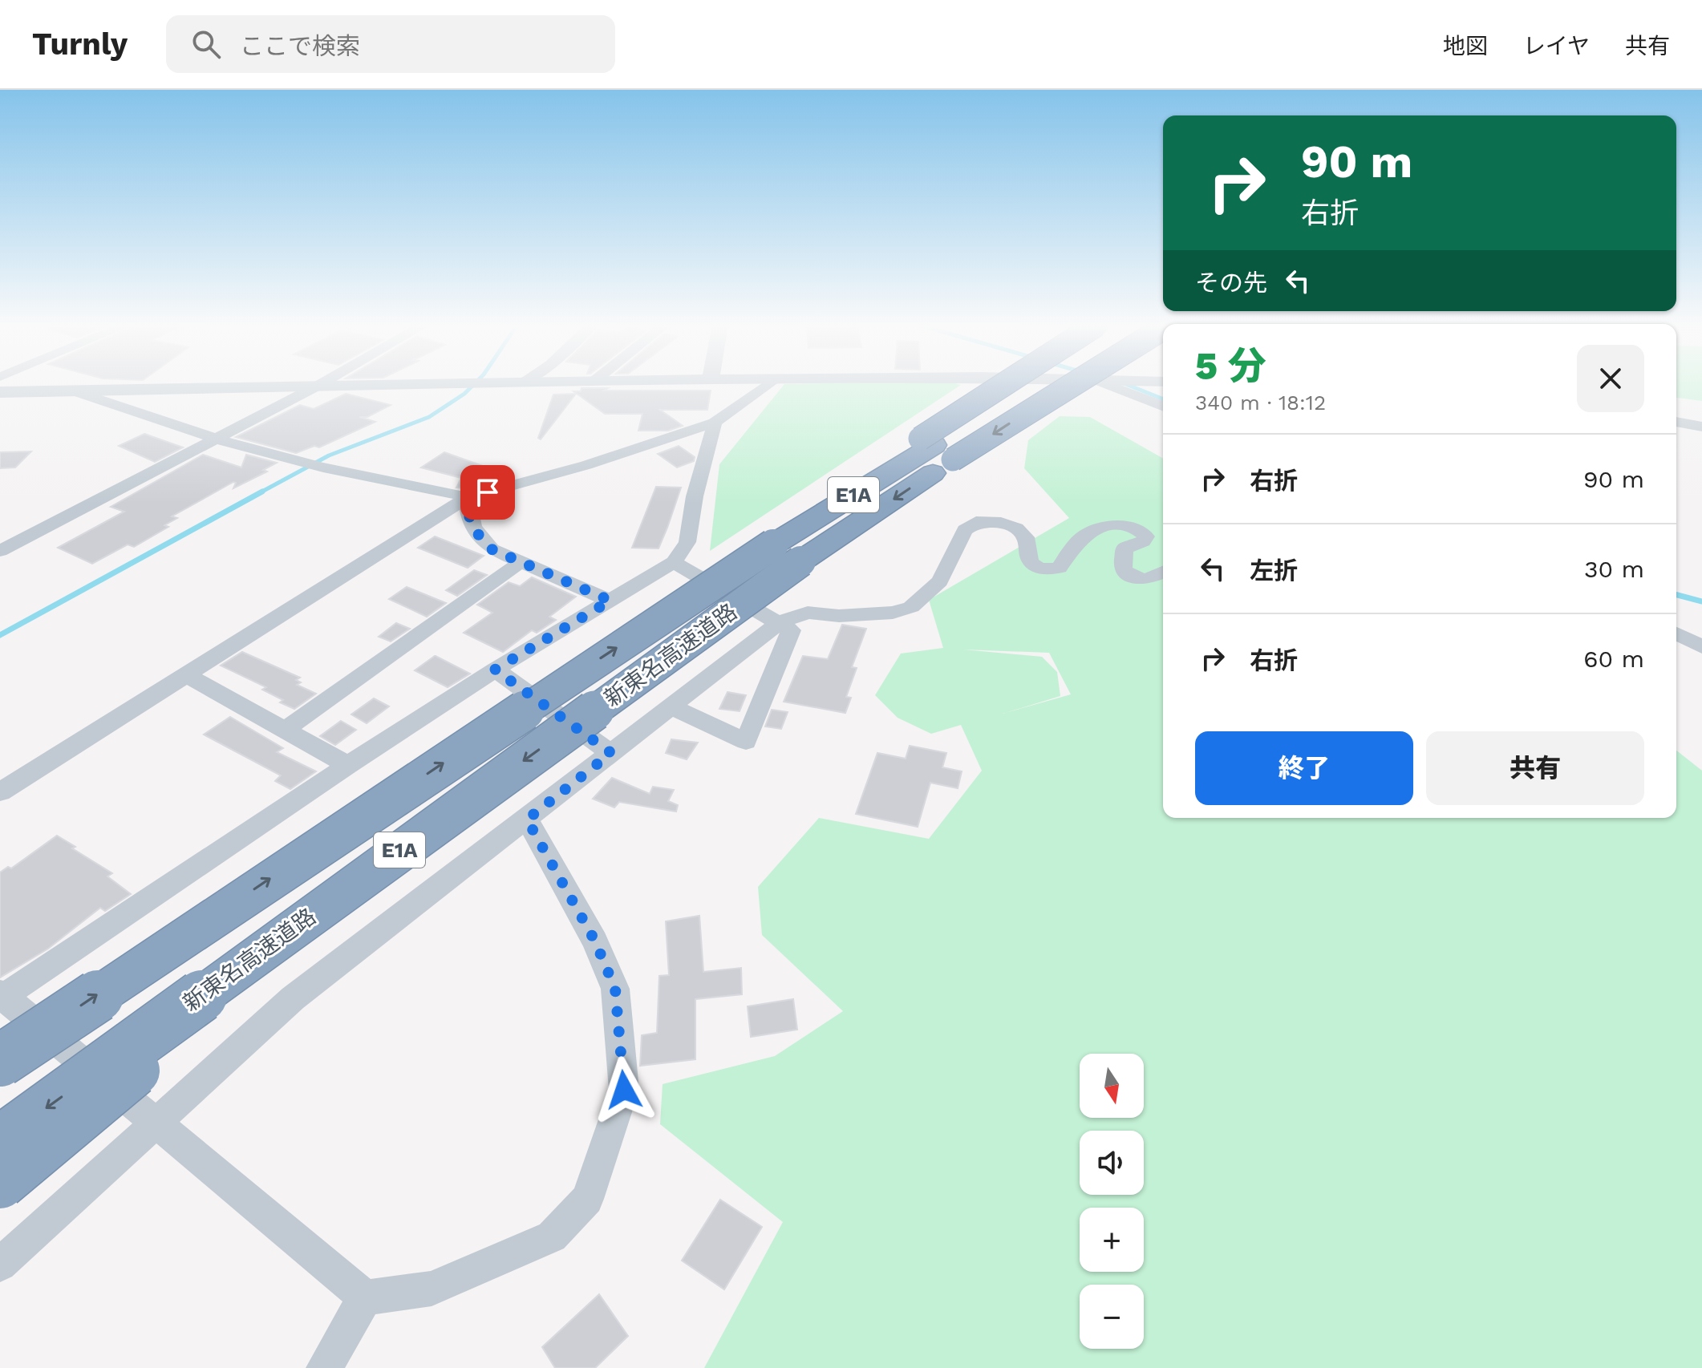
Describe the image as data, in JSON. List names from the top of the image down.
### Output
{
  "streets": {
    "highway": ["E1A", "新東名高速道路"]
  },
  "north": "bottom",
  "page": {
    "header": "Turnly",
    "search": "ここで検索",
    "nav": ["地図", "レイヤ", "共有"],
    "turn": ["90 m", "右折"],
    "then": "その先",
    "heading": ["5 分", "340 m · 18:12"],
    "list": [
      {
        "name": "右折",
        "value": "90 m"
      },
      {
        "name": "左折",
        "value": "30 m"
      },
      {
        "name": "右折",
        "value": "60 m"
      }
    ],
    "buttons": ["終了", "共有"],
    "map_buttons": ["+", "−"]
  }
}
